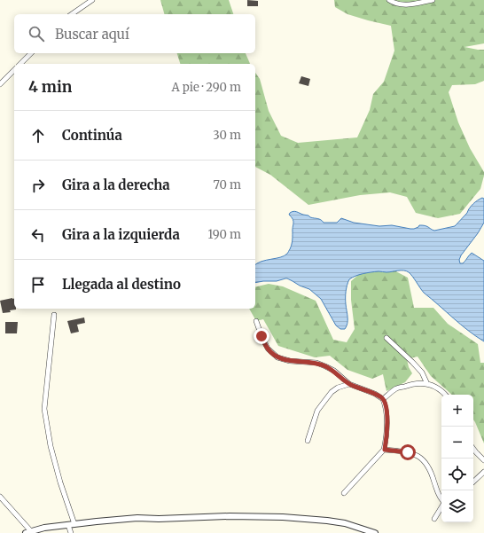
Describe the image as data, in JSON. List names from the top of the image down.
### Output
{
  "page": {
    "search": "Buscar aquí",
    "heading": ["4 min", "A pie · 290 m"],
    "list": [
      ["Continúa", "30 m"],
      ["Gira a la derecha", "70 m"],
      ["Gira a la izquierda", "190 m"],
      "Llegada al destino"
    ],
    "map_buttons": ["+", "−"]
  }
}
